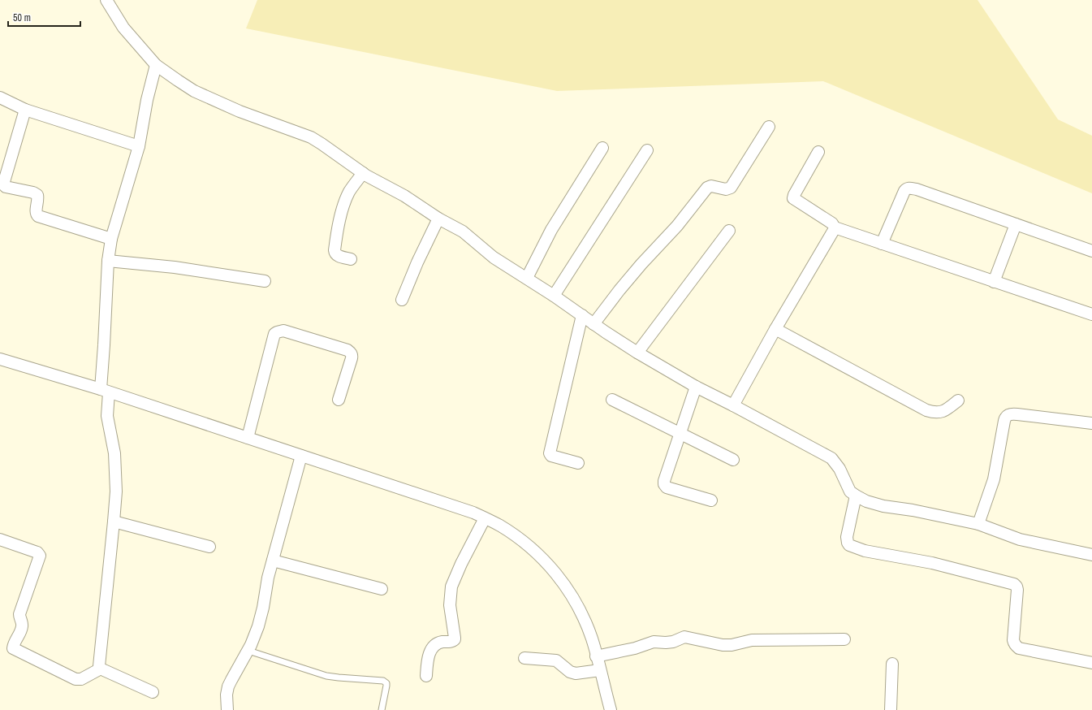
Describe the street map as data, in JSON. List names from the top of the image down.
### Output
{
  "scale_bar": "50 m"
}
